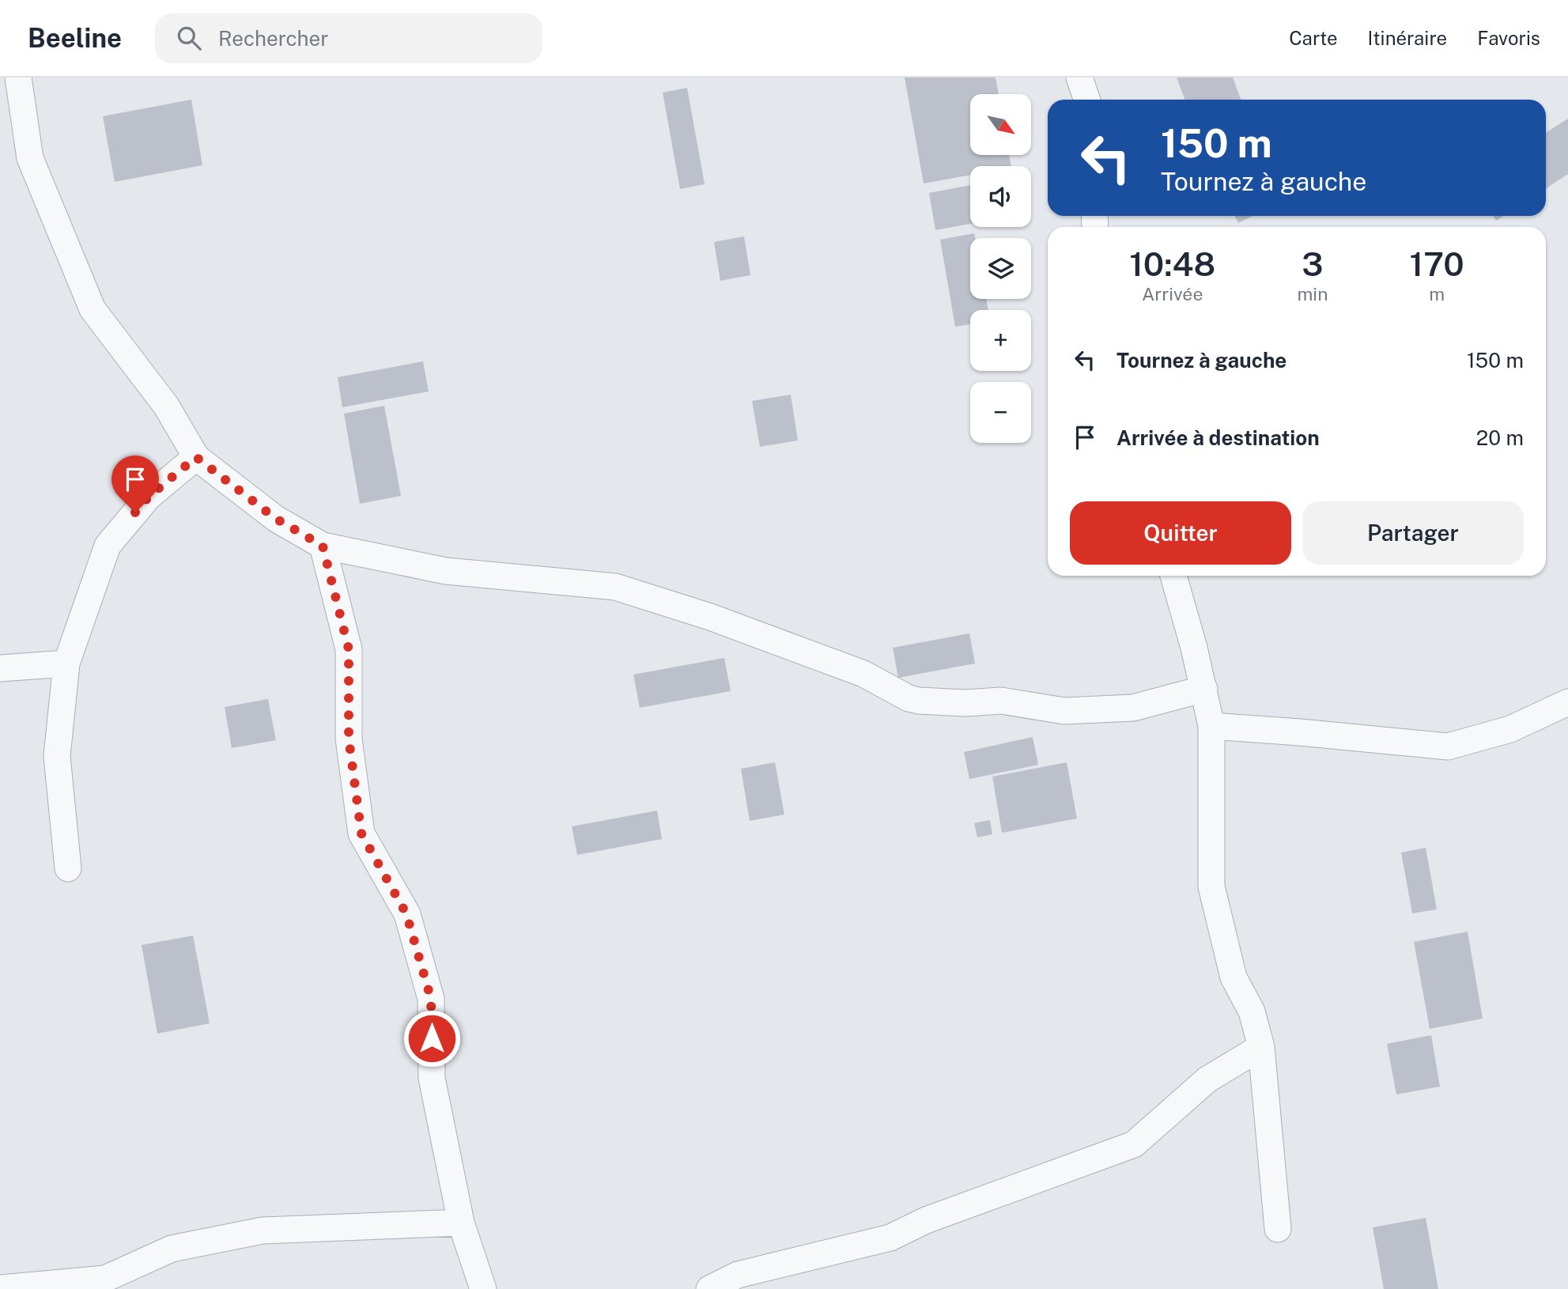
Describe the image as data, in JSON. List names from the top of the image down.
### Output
{
  "north": "bottom right",
  "page": {
    "header": "Beeline",
    "search": "Rechercher",
    "nav": ["Carte", "Itinéraire", "Favoris"],
    "map_buttons": ["+", "−"],
    "turn": ["150 m", "Tournez à gauche"],
    "eta": [
      "10:48",
      "Arrivée",
      "3",
      "min",
      "170",
      "m"
    ],
    "list": [
      {
        "name": "Tournez à gauche",
        "value": "150 m"
      },
      {
        "name": "Arrivée à destination",
        "value": "20 m"
      }
    ],
    "buttons": ["Quitter", "Partager"]
  }
}
